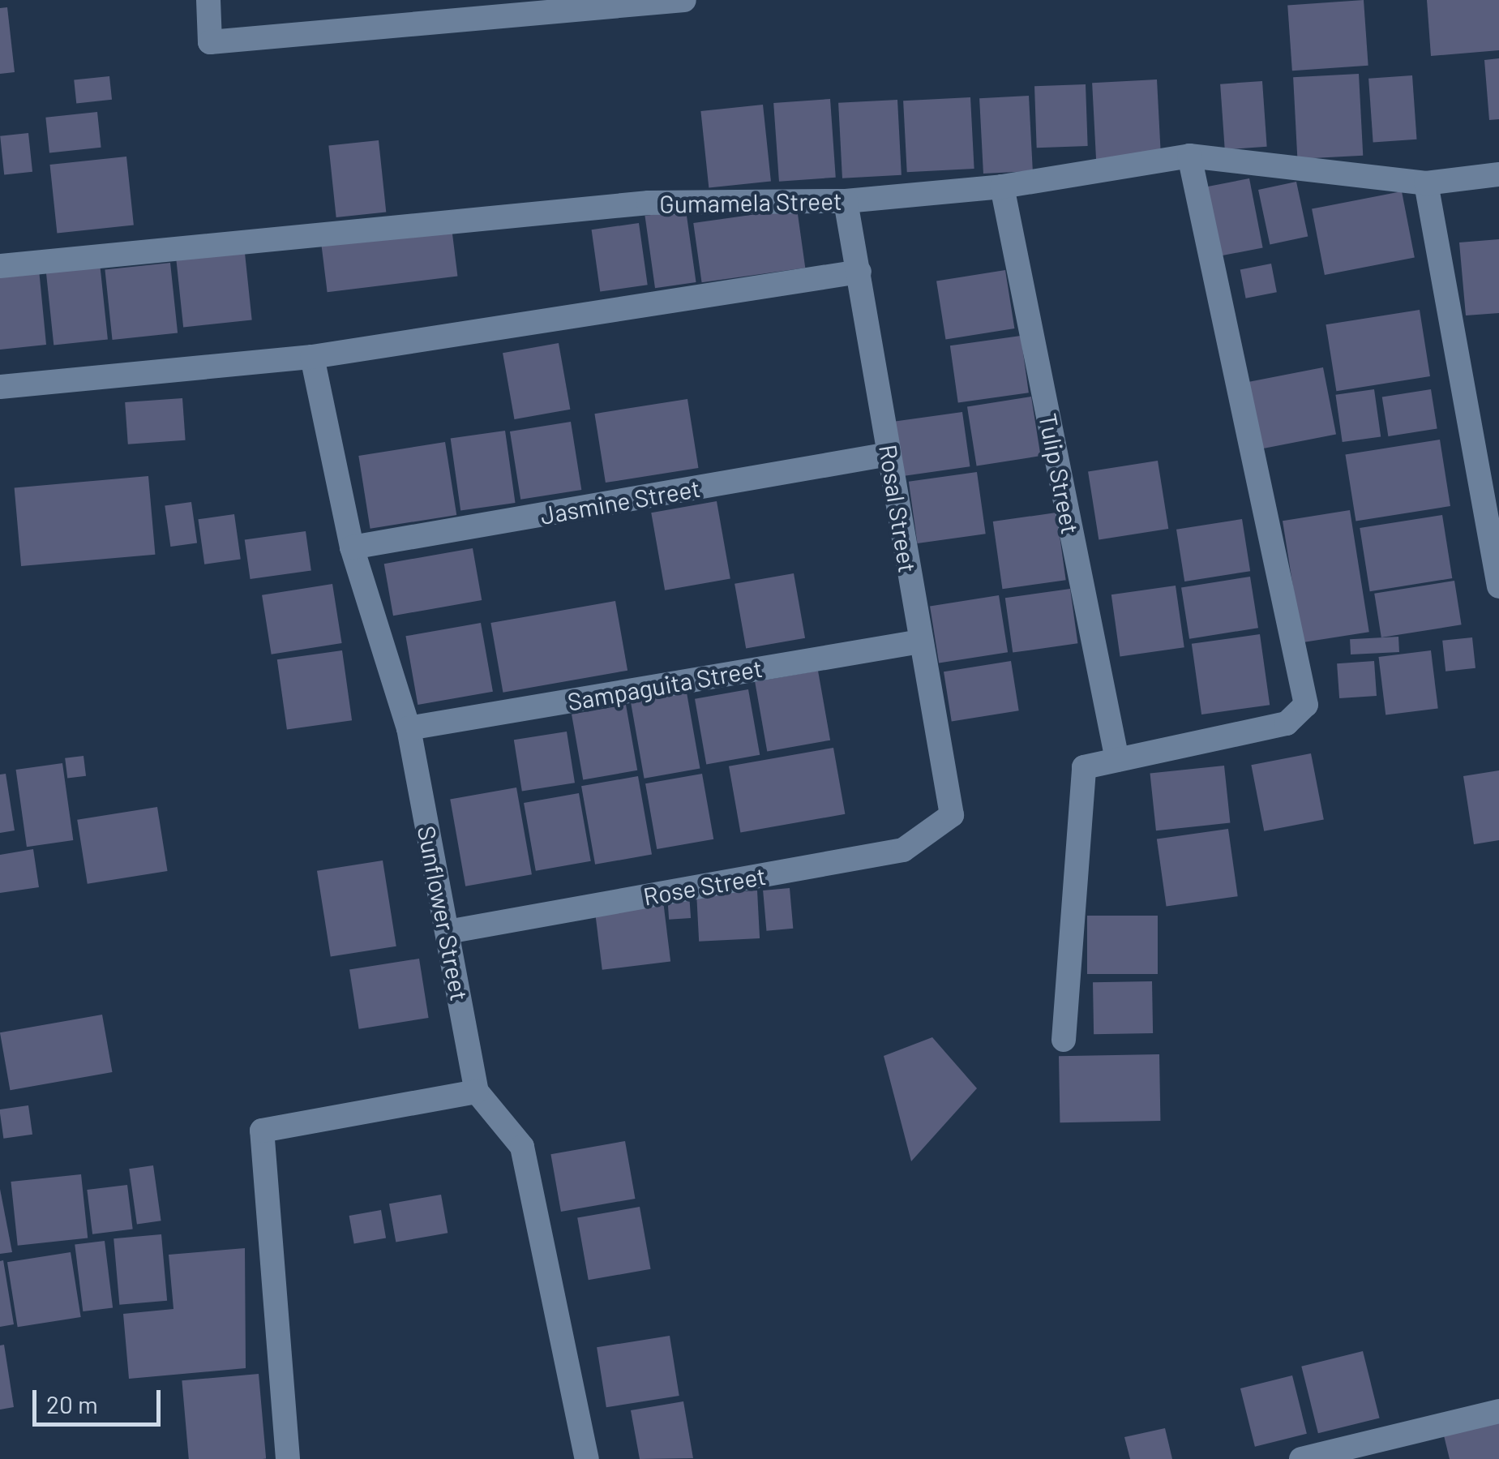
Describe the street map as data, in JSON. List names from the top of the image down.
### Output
{
  "streets": {
    "street": [
      "Gumamela Street",
      "Tulip Street",
      "Jasmine Street",
      "Rosal Street",
      "Sampaguita Street",
      "Rose Street",
      "Sunflower Street"
    ]
  },
  "crossings": [
    ["Gumamela Street", "Tulip Street"],
    ["Gumamela Street", "Rosal Street"],
    ["Jasmine Street", "Rosal Street"],
    ["Jasmine Street", "Sunflower Street"],
    ["Rosal Street", "Sampaguita Street"],
    ["Rosal Street", "Rose Street"],
    ["Sampaguita Street", "Sunflower Street"],
    ["Rose Street", "Sunflower Street"]
  ],
  "scale_bar": "20 m"
}
